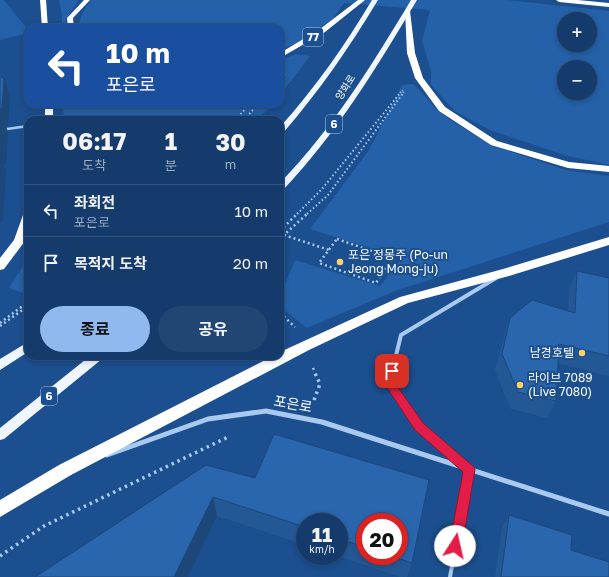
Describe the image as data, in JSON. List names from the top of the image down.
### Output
{
  "streets": {
    "highway": ["77"],
    "main road": ["양화로", "6"],
    "street": ["포은로"]
  },
  "crossings": [
    ["양화로", "6"]
  ],
  "places": ["포은 정몽주 (Po-un Jeong Mong-ju)", "남경호텔", "라이브 7089 (Live 7080)"],
  "page": {
    "map_buttons": ["+", "−"],
    "turn": ["10 m", "포은로"],
    "eta": [
      "06:17",
      "도착",
      "1",
      "분",
      "30",
      "m"
    ],
    "list": [
      {
        "name": "좌회전",
        "note": "포은로",
        "value": "10 m"
      },
      {
        "name": "목적지 도착",
        "value": "20 m"
      }
    ],
    "buttons": ["종료", "공유"],
    "speed": "11 km/h",
    "limit": "20"
  }
}
